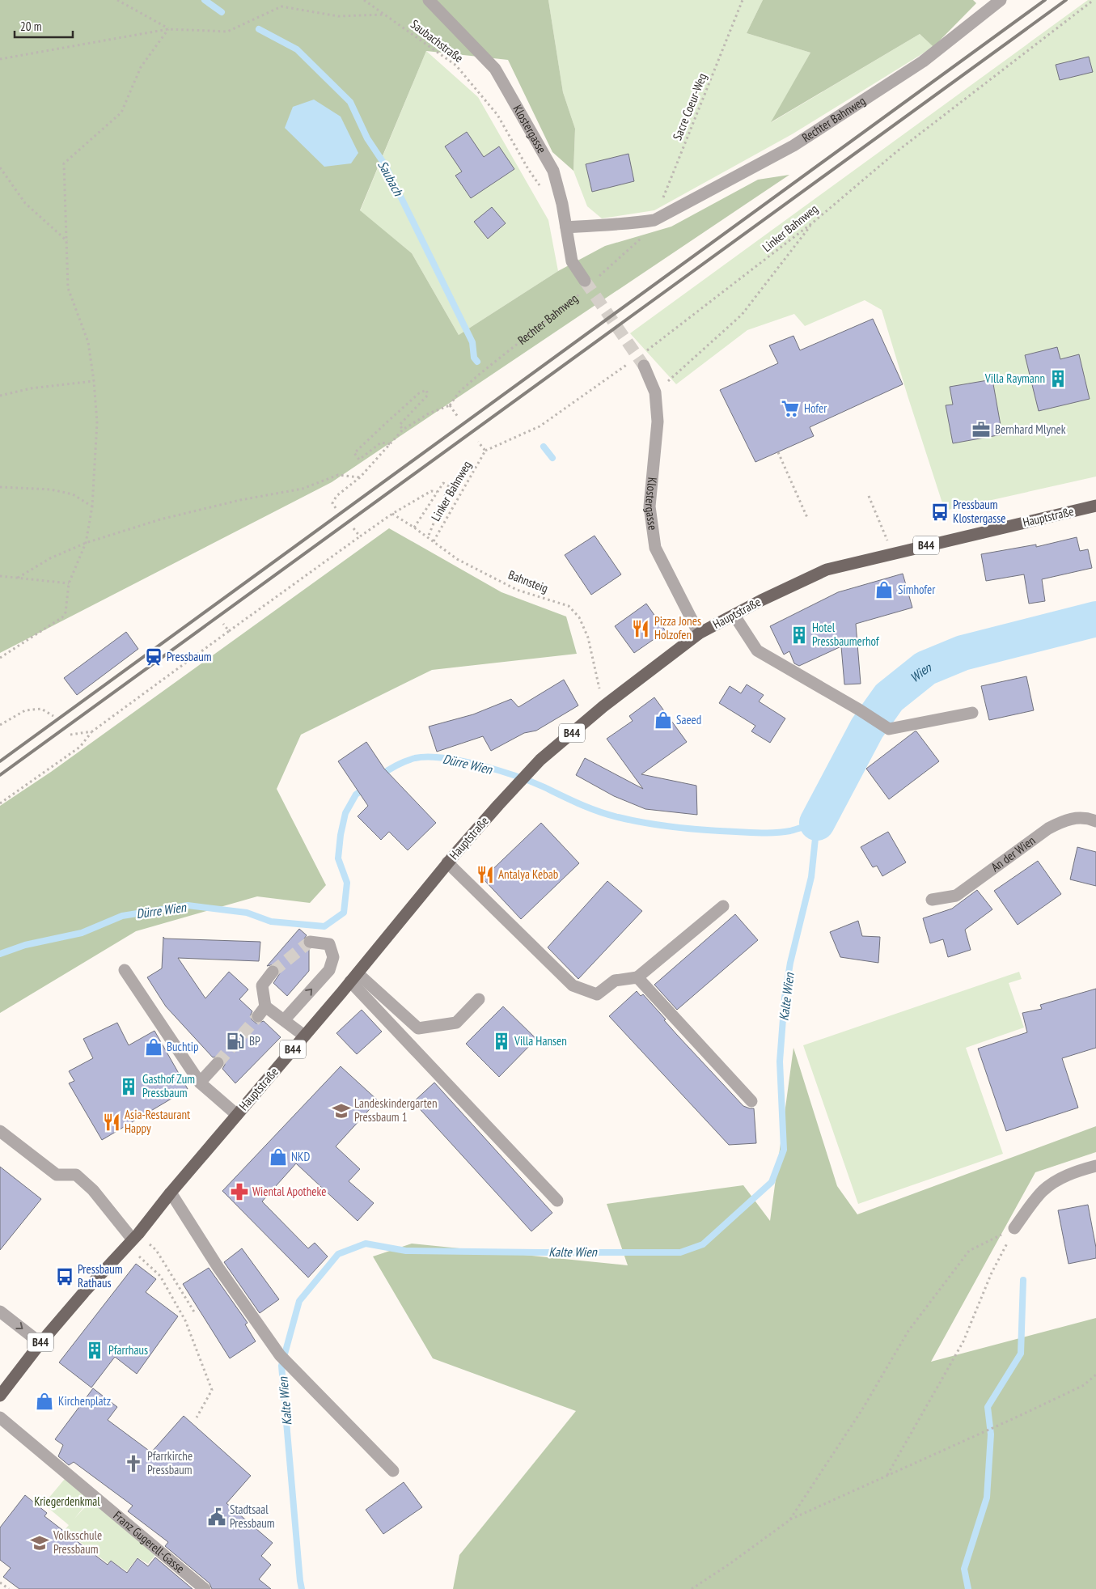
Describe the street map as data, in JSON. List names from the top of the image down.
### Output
{
  "streets": {
    "main road": ["Hauptstraße", "B44"],
    "street": [
      "Rechter Bahnweg",
      "Klostergasse",
      "An der Wien",
      "Franz Gugerell-Gasse"
    ],
    "path": [
      "Saubachstraße",
      "Sacre Coeur-Weg",
      "Linker Bahnweg",
      "Bahnsteig"
    ]
  },
  "crossings": [
    ["Sacre Coeur-Weg", "Rechter Bahnweg"],
    ["Rechter Bahnweg", "Klostergasse"],
    ["Klostergasse", "Hauptstraße"],
    ["Linker Bahnweg", "Bahnsteig"],
    ["Hauptstraße", "Bahnsteig"]
  ],
  "water": [
    "Saubach",
    "Wien",
    "Dürre Wien",
    "Kalte Wien"
  ],
  "parks": ["Kriegerdenkmal"],
  "places": {
    "building": [
      "Villa Raymann",
      "Hotel Pressbaumerhof",
      "Villa Hansen",
      "Gasthof Zum Pressbaum",
      "Pfarrhaus"
    ],
    "supermarket": ["Hofer"],
    "office": ["Bernhard Mlynek"],
    "bus stop": ["Pressbaum Klostergasse", "Pressbaum Rathaus"],
    "shop": [
      "Simhofer",
      "Saeed",
      "Buchtip",
      "NKD",
      "Kirchenplatz"
    ],
    "restaurant": ["Pizza Jones Holzofen", "Antalya Kebab", "Asia-Restaurant Happy"],
    "station": ["Pressbaum"],
    "fuel station": ["BP"],
    "school or university": ["Landeskindergarten Pressbaum 1", "Volksschule Pressbaum"],
    "pharmacy": ["Wiental Apotheke"],
    "church": ["Pfarrkirche Pressbaum"],
    "public building": ["Stadtsaal Pressbaum"]
  },
  "scale_bar": "20 m"
}
